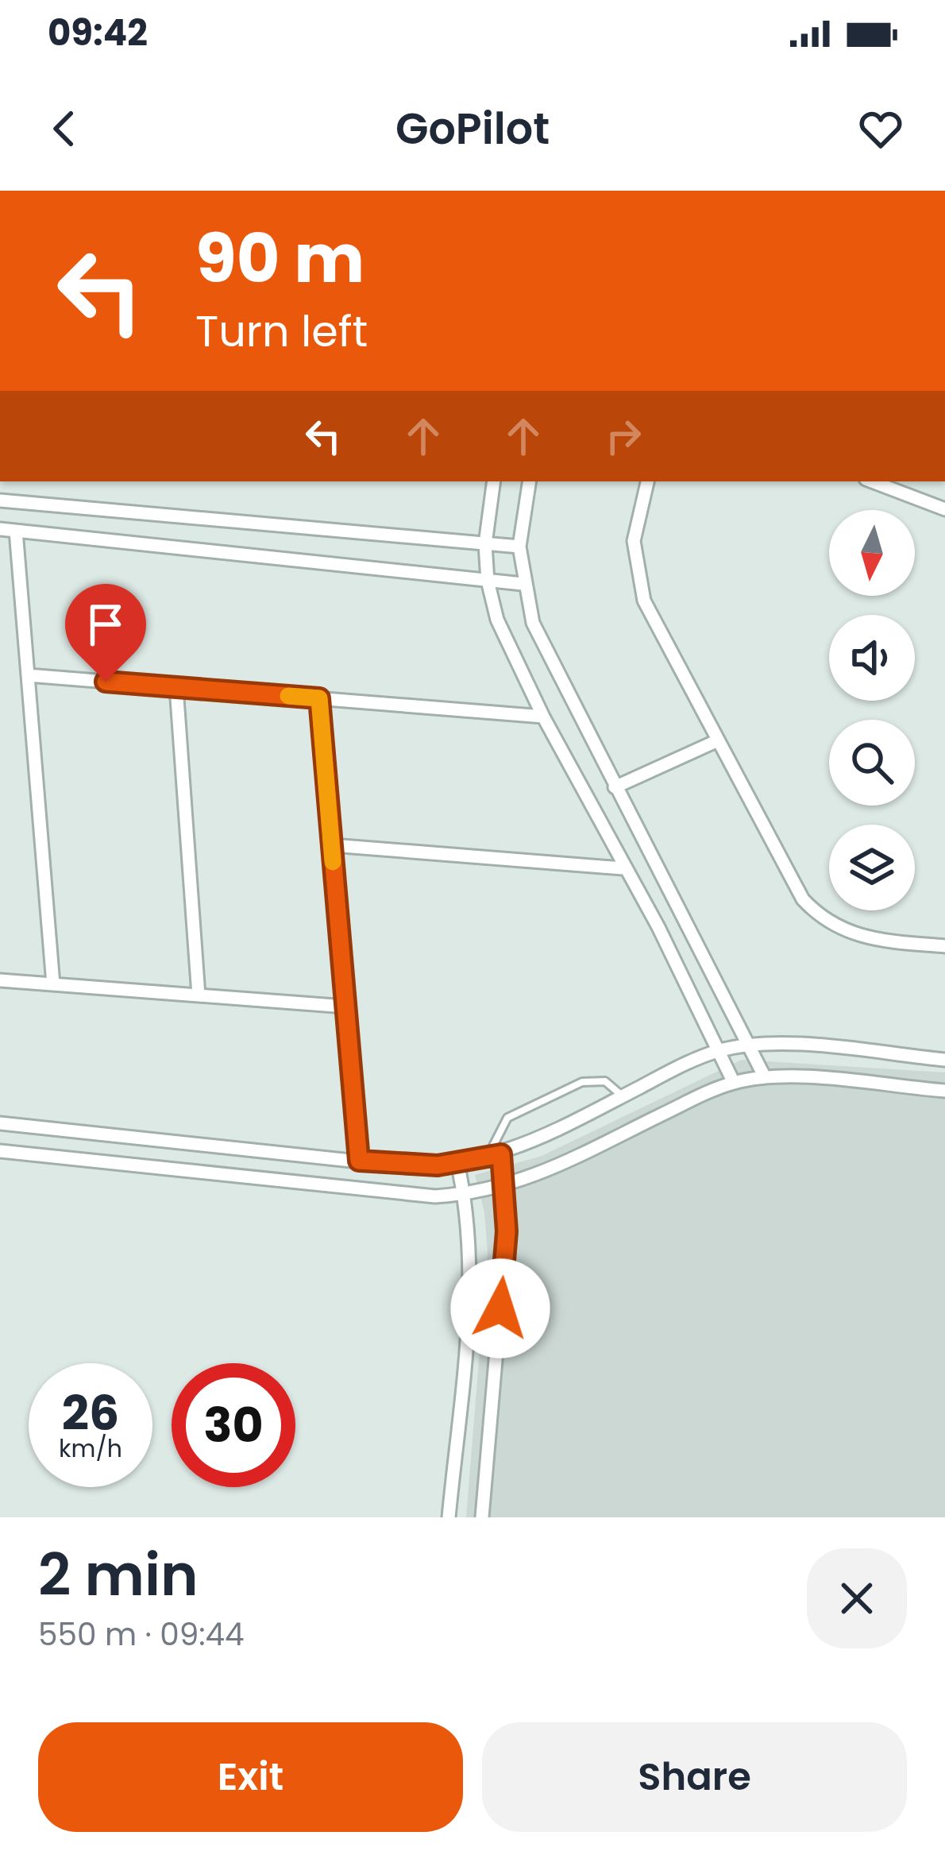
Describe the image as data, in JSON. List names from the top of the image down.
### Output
{
  "north": "bottom",
  "page": {
    "status": "09:42",
    "header": "GoPilot",
    "turn": ["90 m", "Turn left"],
    "speed": "26 km/h",
    "limit": "30",
    "heading": ["2 min", "550 m · 09:44"],
    "buttons": ["Exit", "Share"]
  }
}
